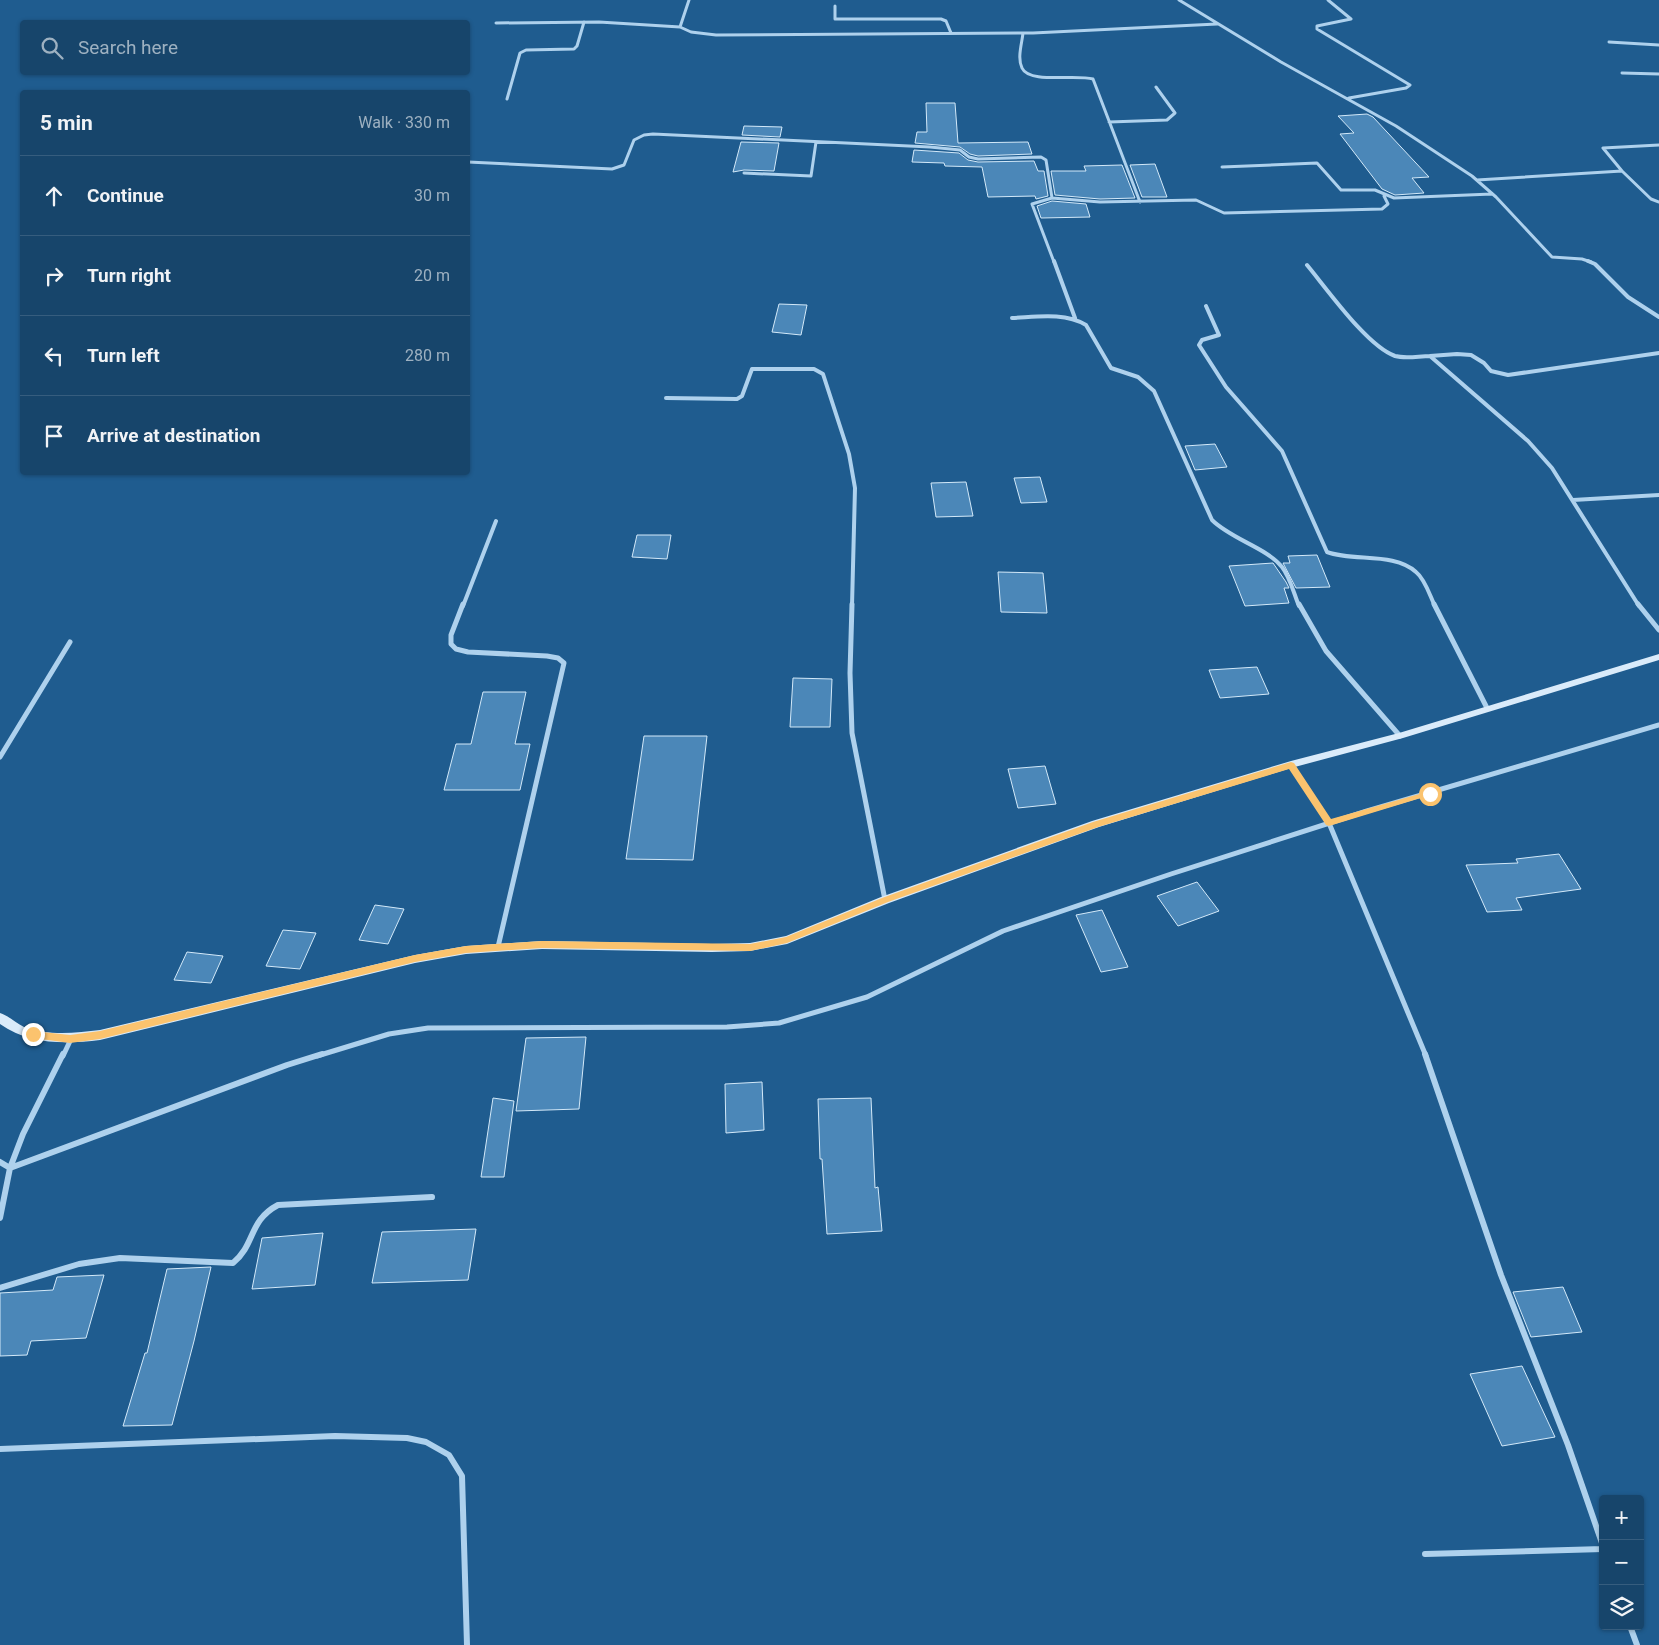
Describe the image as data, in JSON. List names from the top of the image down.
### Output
{
  "page": {
    "search": "Search here",
    "heading": ["5 min", "Walk · 330 m"],
    "list": [
      ["Continue", "30 m"],
      ["Turn right", "20 m"],
      ["Turn left", "280 m"],
      "Arrive at destination"
    ],
    "map_buttons": ["+", "−"]
  }
}
